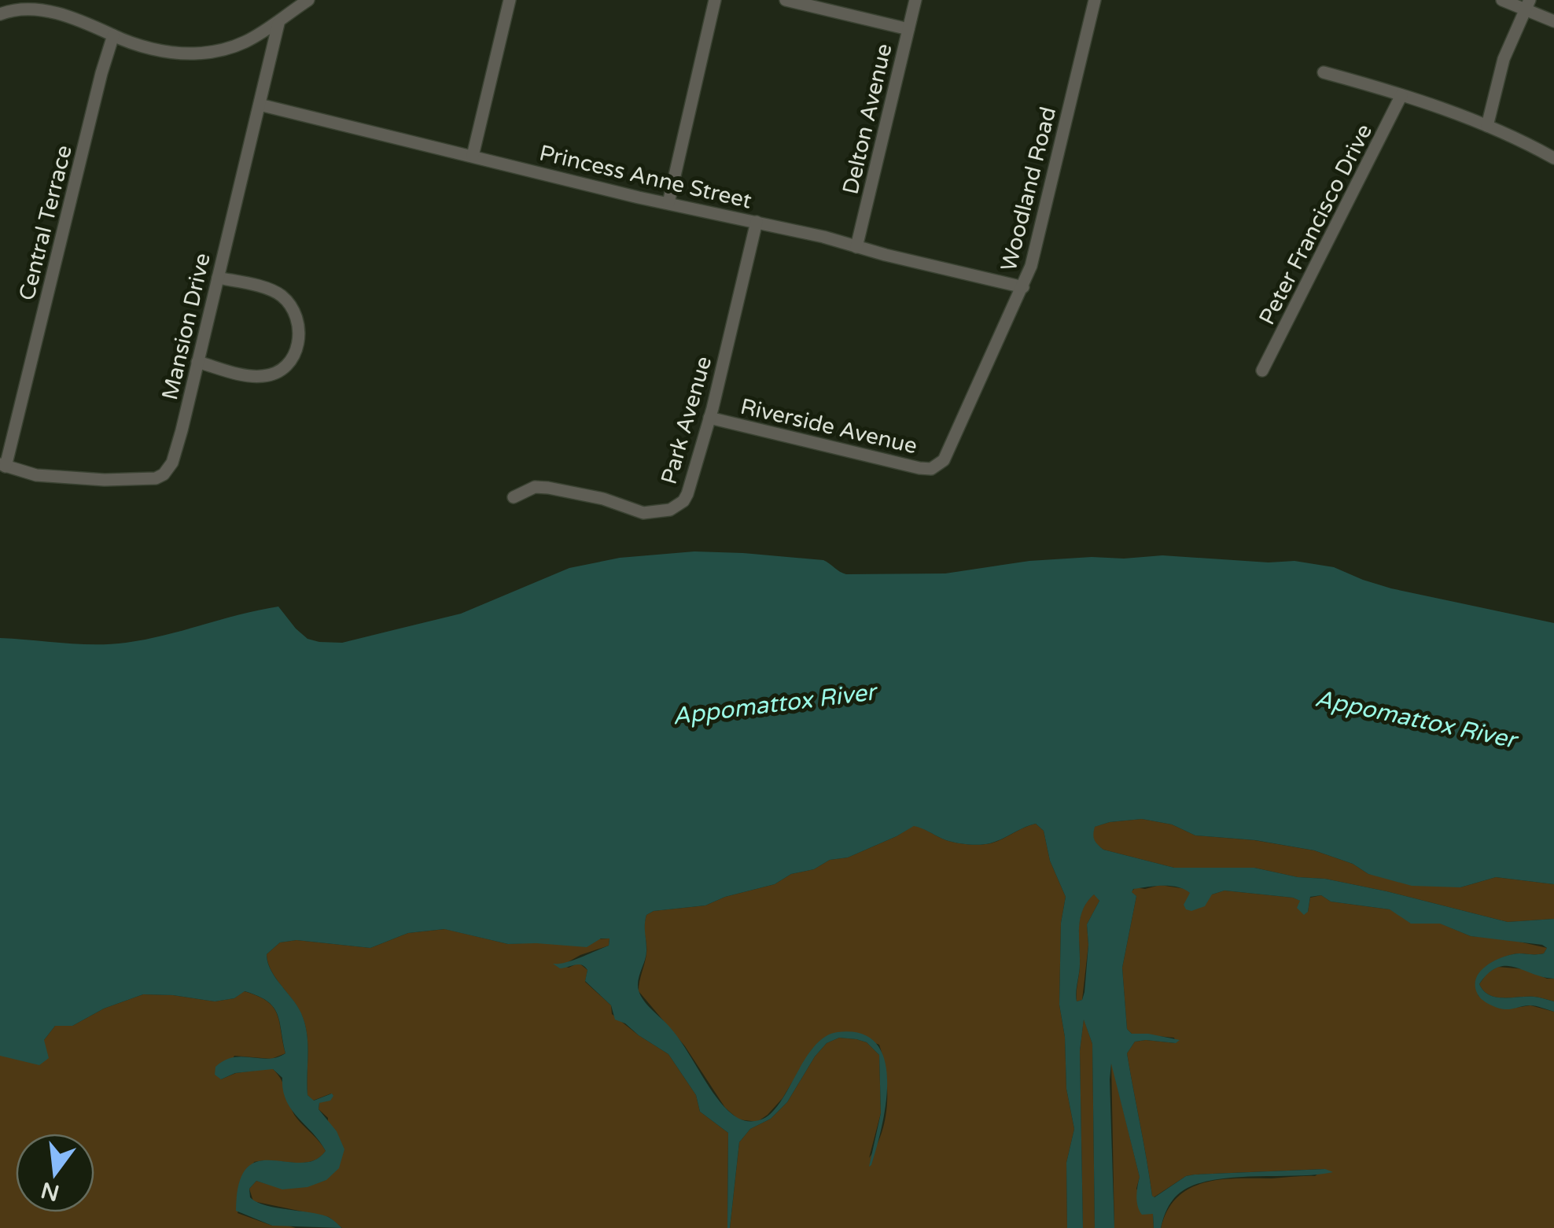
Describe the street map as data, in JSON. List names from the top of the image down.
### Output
{
  "streets": {
    "street": [
      "Delton Avenue",
      "Princess Anne Street",
      "Woodland Road",
      "Central Terrace",
      "Peter Francisco Drive",
      "Mansion Drive",
      "Park Avenue",
      "Riverside Avenue"
    ]
  },
  "crossings": [
    ["Delton Avenue", "Princess Anne Street"],
    ["Princess Anne Street", "Woodland Road"],
    ["Princess Anne Street", "Mansion Drive"],
    ["Princess Anne Street", "Park Avenue"],
    ["Woodland Road", "Riverside Avenue"],
    ["Central Terrace", "Mansion Drive"],
    ["Park Avenue", "Riverside Avenue"]
  ],
  "water": ["Appomattox River"],
  "north": "bottom"
}
